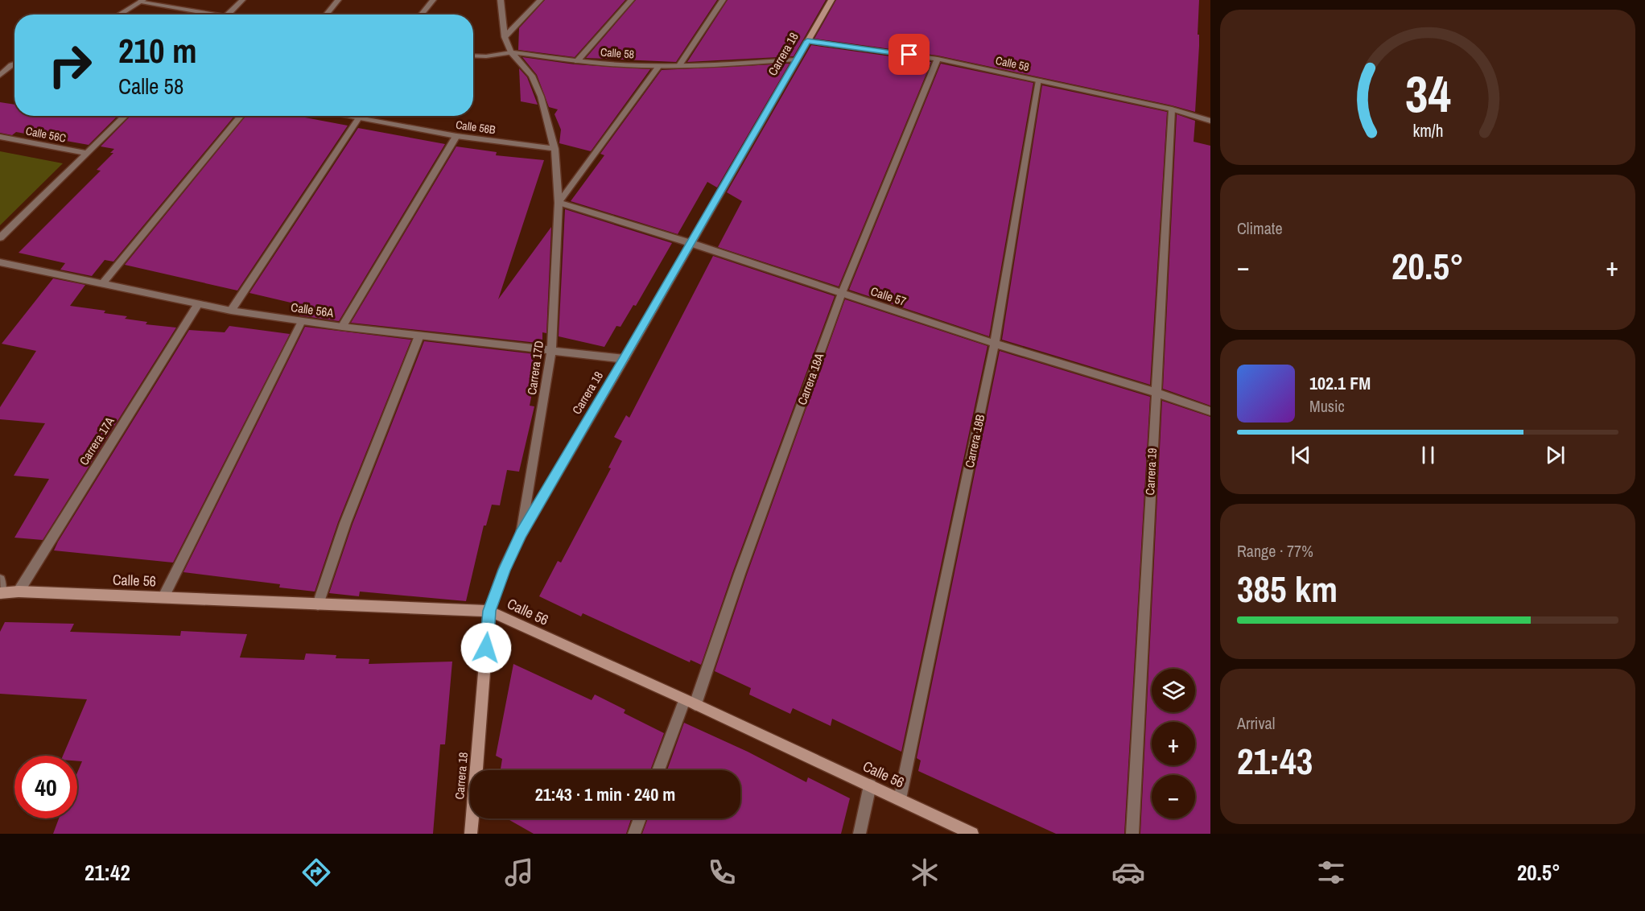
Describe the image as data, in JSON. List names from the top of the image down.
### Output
{
  "streets": {
    "street": [
      "Calle 58",
      "Carrera 18",
      "Calle 56B",
      "Calle 56C",
      "Calle 57",
      "Calle 56A",
      "Carrera 17D",
      "Carrera 18A",
      "Carrera 17A",
      "Carrera 18B",
      "Carrera 19",
      "Calle 56"
    ]
  },
  "crossings": [
    ["Calle 58", "Carrera 18"],
    ["Calle 58", "Carrera 17D"],
    ["Calle 58", "Carrera 18A"],
    ["Calle 58", "Carrera 18B"],
    ["Calle 58", "Carrera 19"],
    ["Carrera 18", "Calle 57"],
    ["Carrera 18", "Calle 56A"],
    ["Carrera 18", "Carrera 17D"],
    ["Carrera 18", "Calle 56"],
    ["Calle 56B", "Carrera 17D"],
    ["Calle 57", "Carrera 17D"],
    ["Calle 57", "Carrera 18A"],
    ["Calle 57", "Carrera 18B"],
    ["Calle 57", "Carrera 19"],
    ["Calle 56A", "Carrera 17D"],
    ["Calle 56A", "Carrera 17A"],
    ["Carrera 18A", "Calle 56"],
    ["Carrera 17A", "Calle 56"],
    ["Carrera 18B", "Calle 56"]
  ],
  "page": {
    "turn": ["210 m", "Calle 58"],
    "tile": [
      "Climate",
      ["Range · 77%", "385 km"],
      ["Arrival", "21:43"]
    ],
    "heat": ["−", "20.5°", "+"],
    "song": ["102.1 FM", "Music"],
    "map_buttons": ["+", "−"],
    "limit": "40",
    "trip": "21:43 · 1 min · 240 m",
    "tabs": ["21:42", "20.5°"],
    "gauge": ["34", "km/h"]
  }
}
